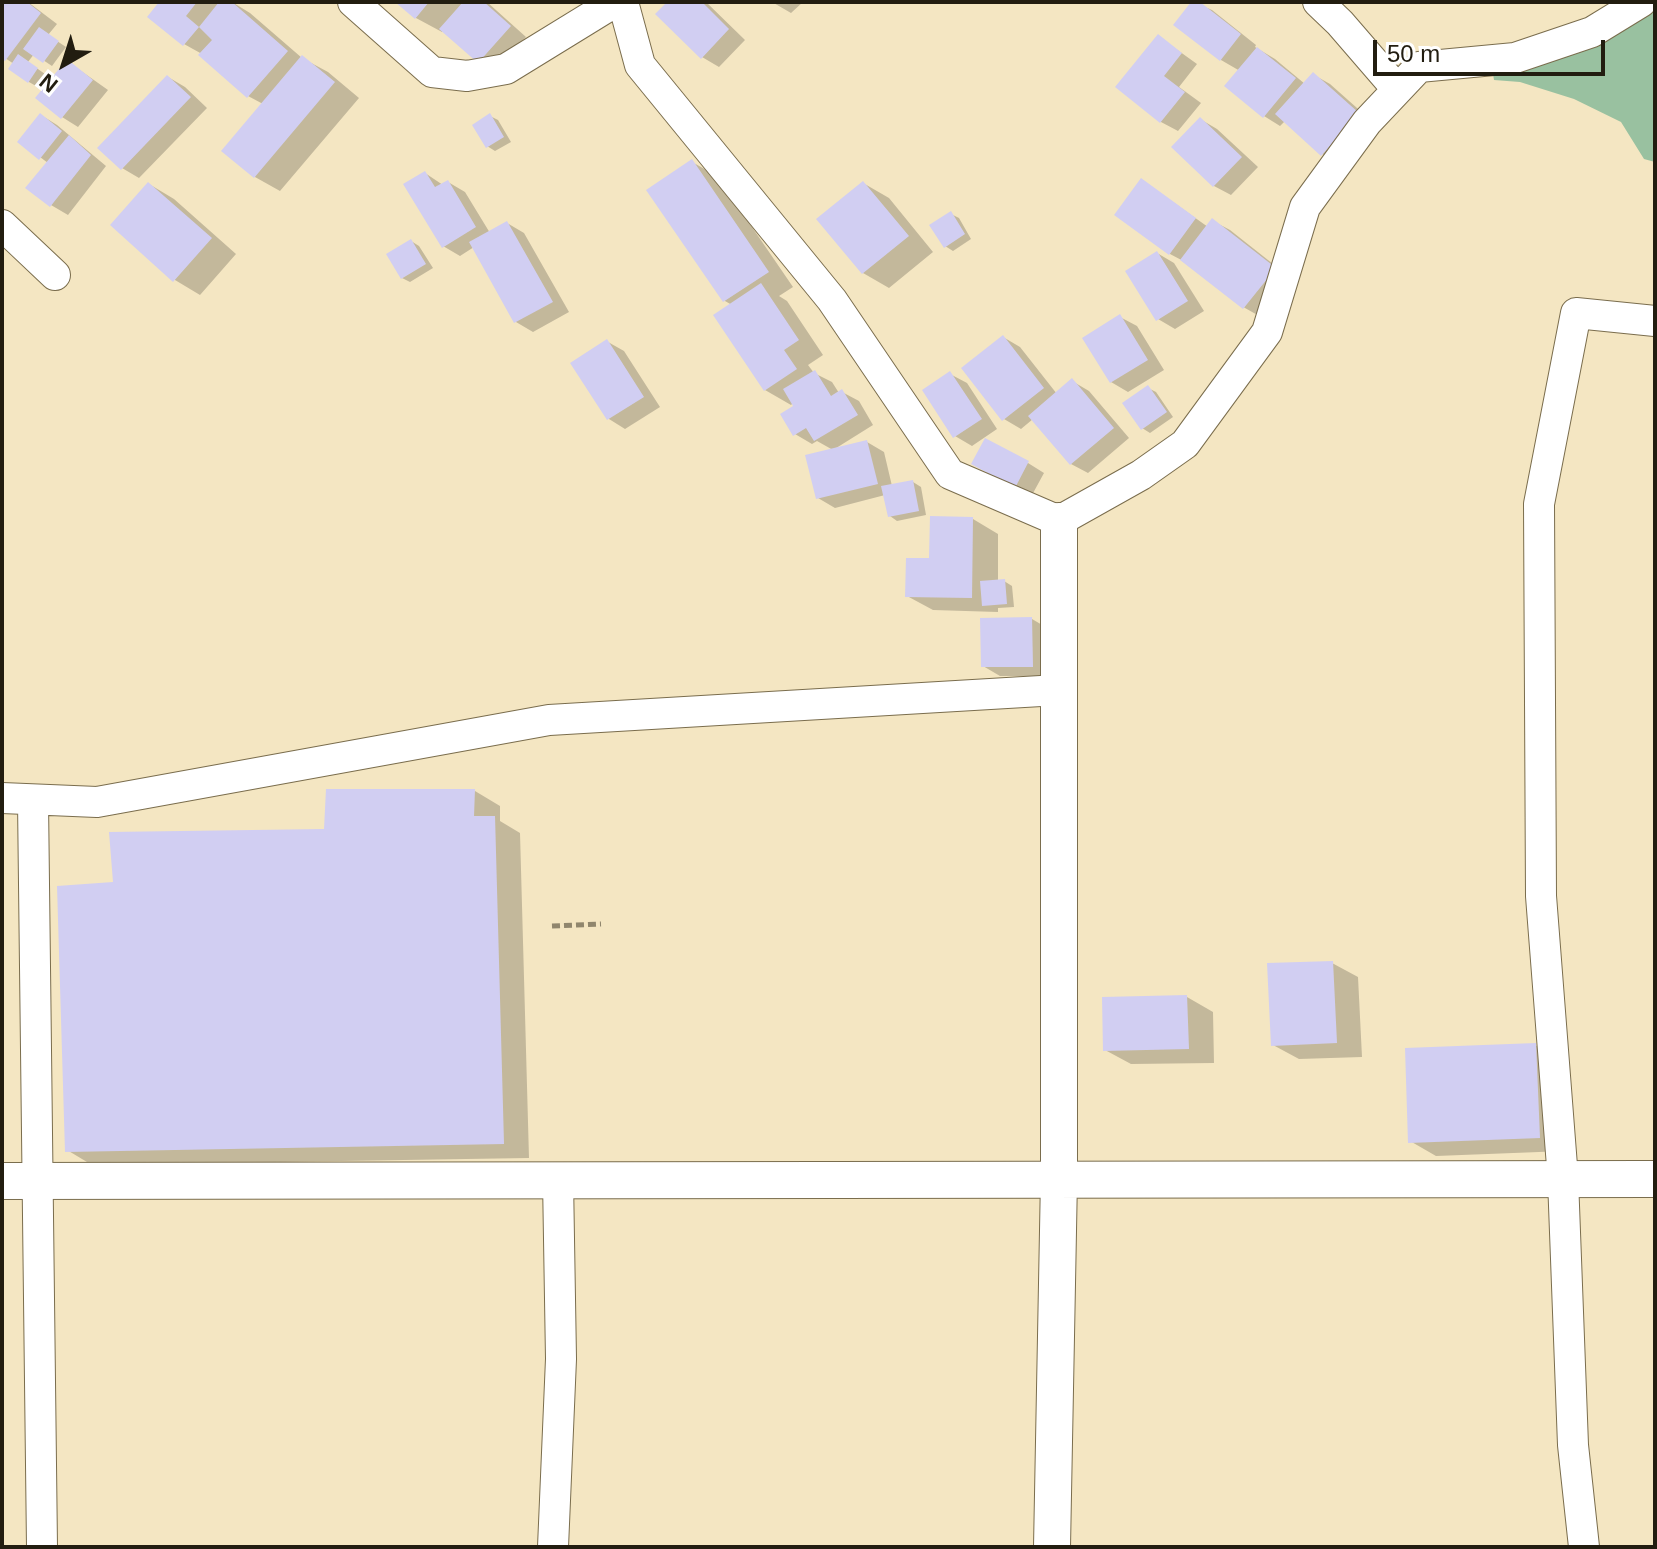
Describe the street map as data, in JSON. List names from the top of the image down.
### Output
{
  "scale_bar": "50 m",
  "north": "bottom left"
}
